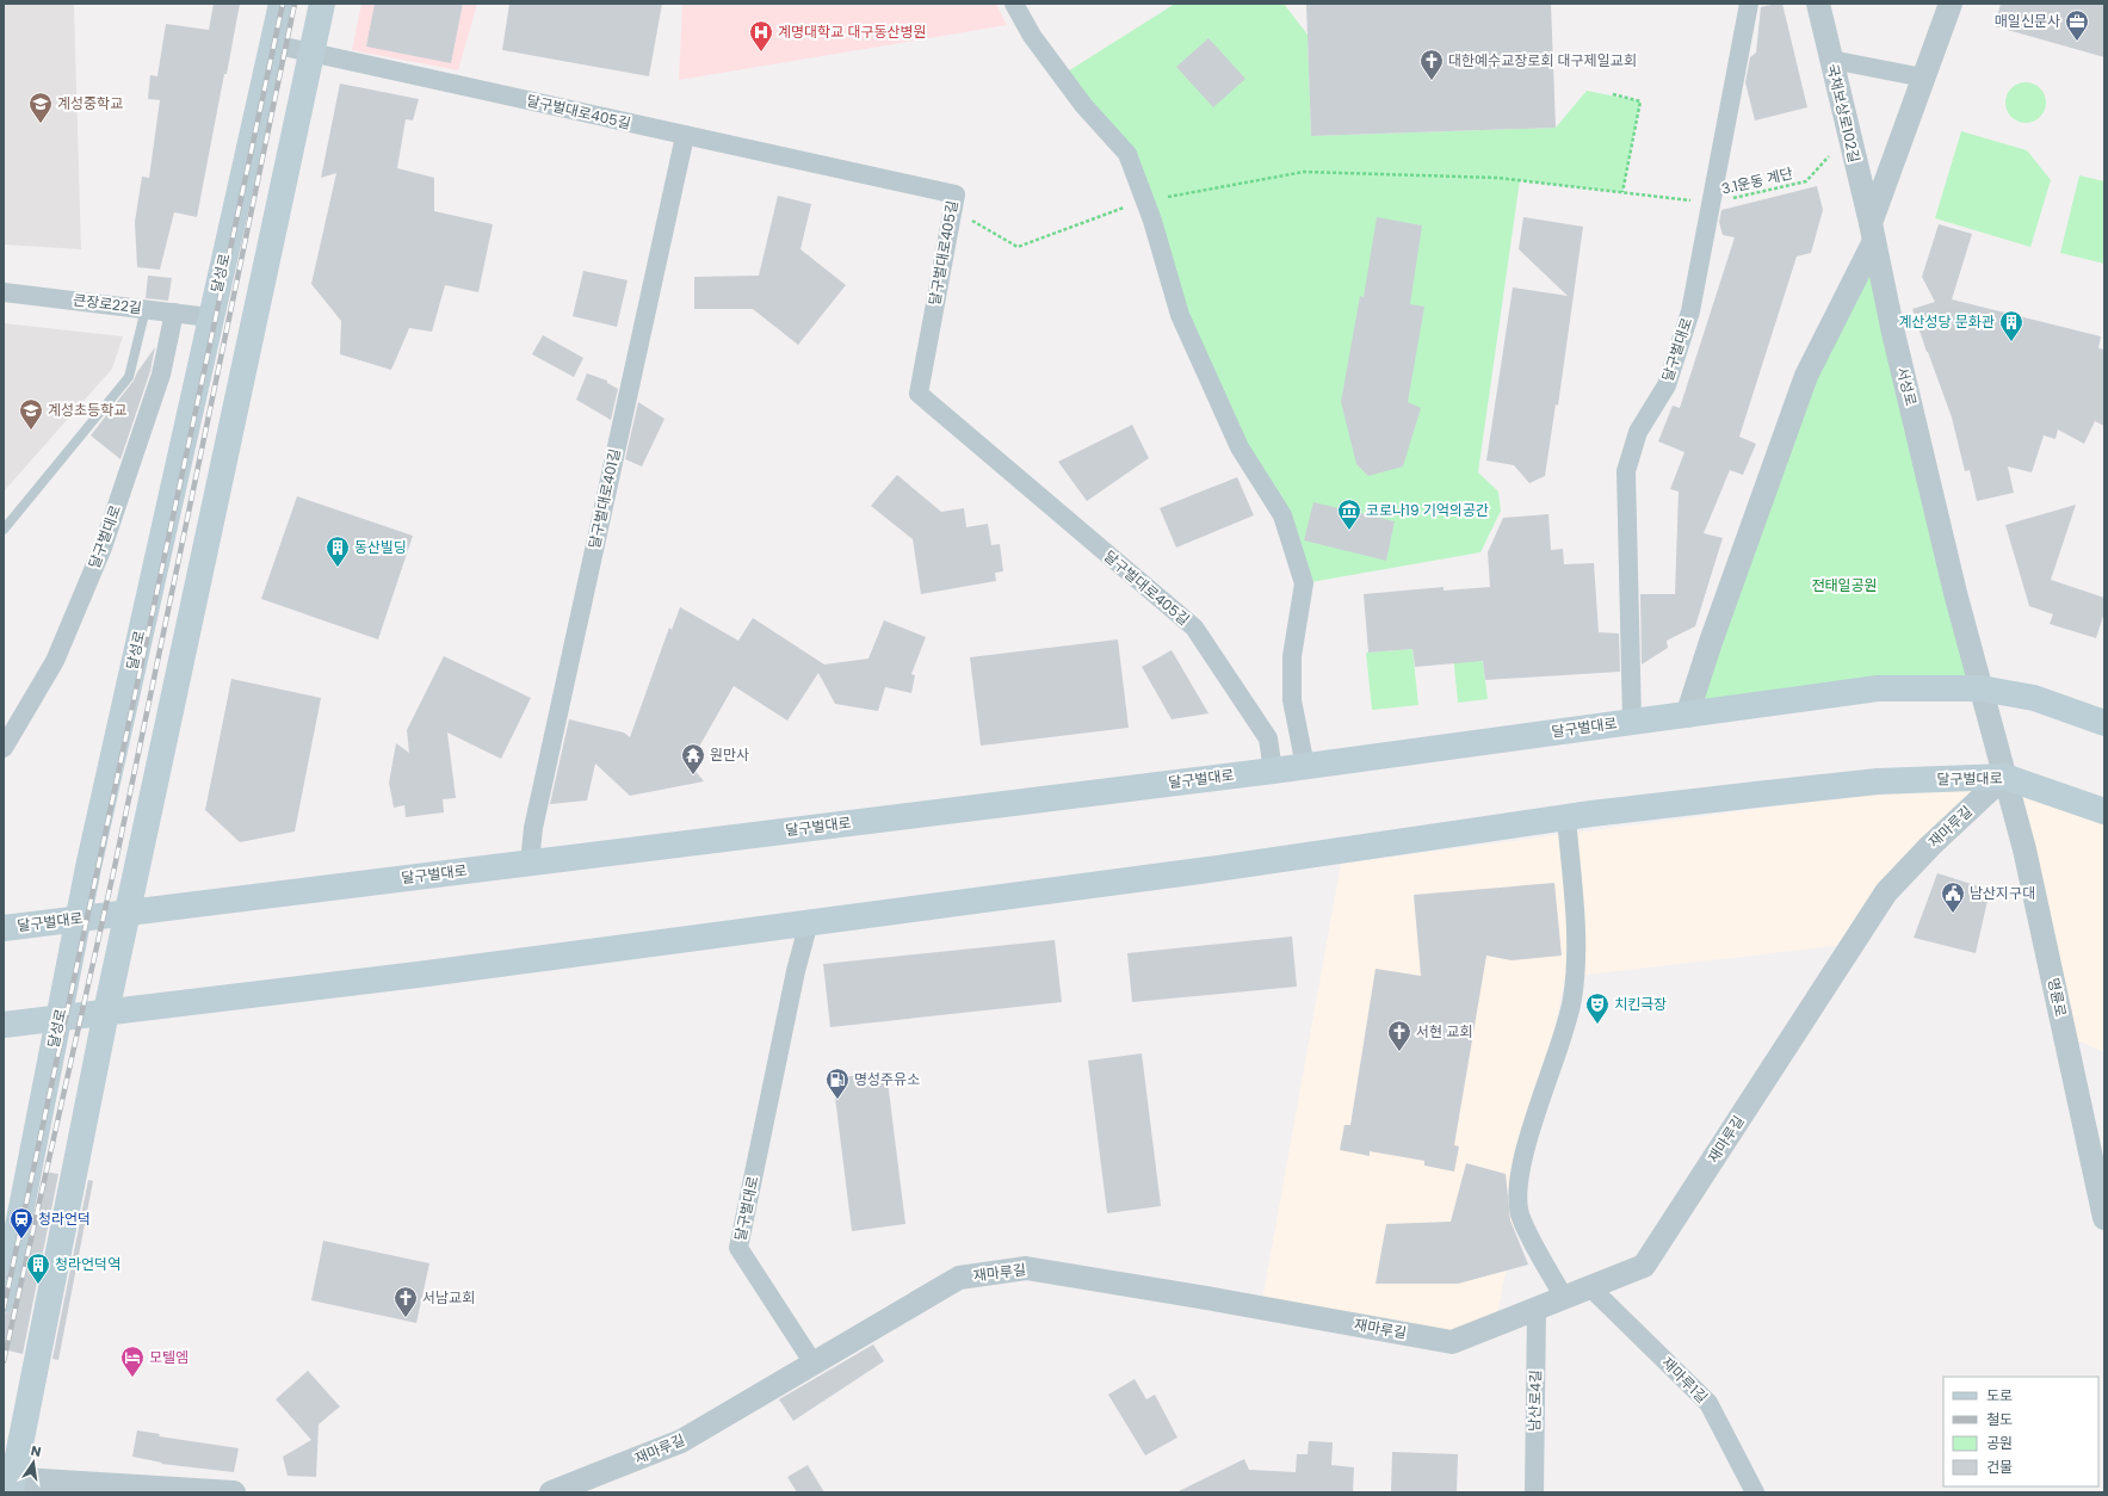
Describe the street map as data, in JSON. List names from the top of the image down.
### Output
{
  "streets": {
    "main road": ["달성로", "달구벌대로"],
    "street": [
      "달구벌대로405길",
      "국채보상로102길",
      "큰장로22길",
      "서성로",
      "달구벌대로401길",
      "재마루길",
      "명륜로",
      "재마루1길",
      "남산로4길"
    ],
    "path": ["3.1운동 계단"]
  },
  "crossings": [
    ["달구벌대로405길", "달성로"],
    ["달구벌대로405길", "달구벌대로"],
    ["달구벌대로405길", "달구벌대로401길"],
    ["국채보상로102길", "3.1운동 계단"],
    ["국채보상로102길", "서성로"],
    ["3.1운동 계단", "달구벌대로"],
    ["달성로", "큰장로22길"],
    ["달성로", "달구벌대로"],
    ["큰장로22길", "달구벌대로"],
    ["달구벌대로", "서성로"],
    ["달구벌대로", "달구벌대로401길"],
    ["달구벌대로", "재마루길"],
    ["달구벌대로", "명륜로"],
    ["서성로", "재마루길"],
    ["서성로", "명륜로"],
    ["재마루길", "명륜로"],
    ["재마루길", "재마루1길"],
    ["재마루길", "남산로4길"]
  ],
  "parks": ["전태일공원"],
  "places": {
    "office": ["매일신문사"],
    "hospital": ["계명대학교 대구동산병원"],
    "church": ["대한예수교장로회 대구제일교회", "서현 교회", "서남교회"],
    "school or university": ["계성중학교", "계성초등학교"],
    "building": ["계산성당 문화관", "동산빌딩", "청라언덕역"],
    "museum": ["코로나19 기억의공간"],
    "temple": ["원만사"],
    "public building": ["남산지구대"],
    "theatre": ["치킨극장"],
    "fuel station": ["명성주유소"],
    "station": ["청라언덕"],
    "hotel": ["모텔엠"]
  },
  "legend": [
    "도로",
    "철도",
    "공원",
    "건물"
  ],
  "north": "top"
}
